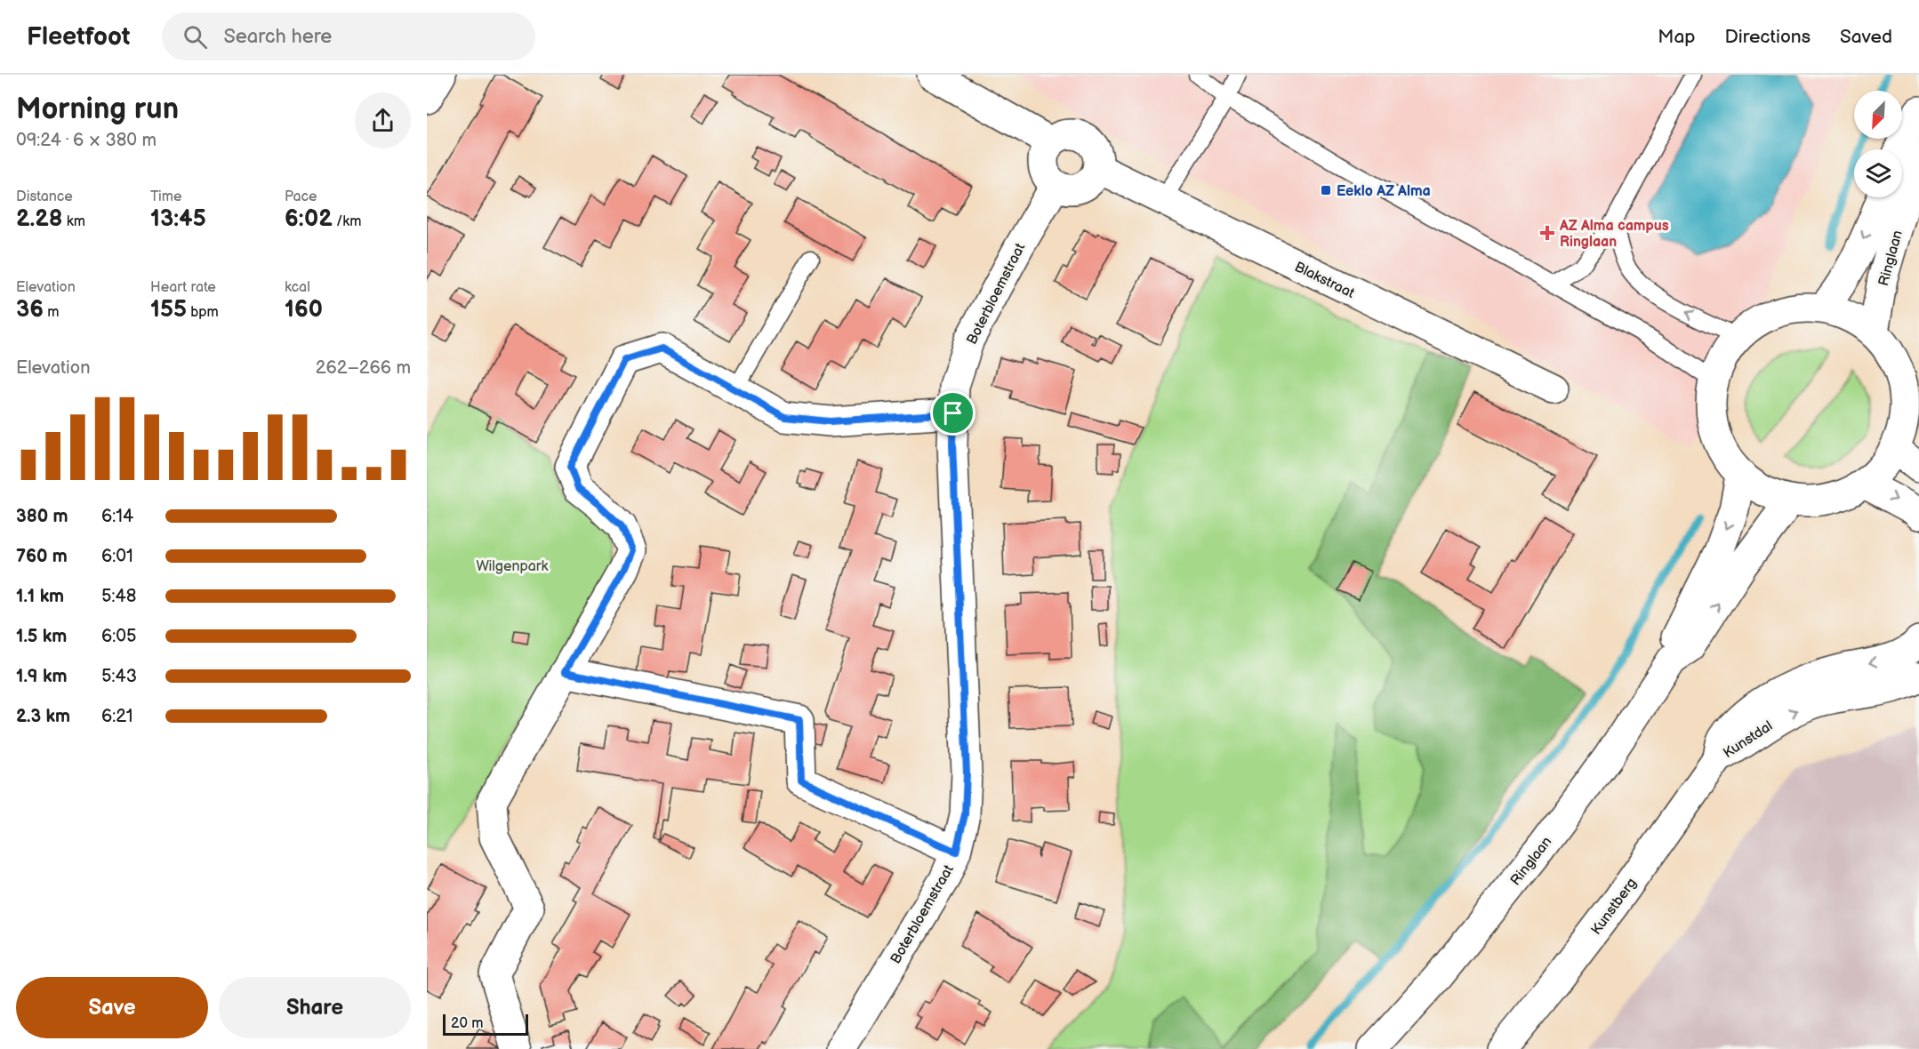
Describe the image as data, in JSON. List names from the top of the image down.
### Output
{
  "streets": {
    "street": [
      "Ringlaan",
      "Blakstraat",
      "Boterbloemstraat",
      "Kunstdal",
      "Kunstberg"
    ]
  },
  "crossings": [
    ["Blakstraat", "Boterbloemstraat"],
    ["Kunstdal", "Kunstberg"]
  ],
  "parks": ["Wilgenpark"],
  "places": {
    "transit": ["Eeklo AZ Alma"],
    "health": ["AZ Alma campus Ringlaan"]
  },
  "scale_bar": "20 m",
  "north": "bottom left",
  "page": {
    "header": "Fleetfoot",
    "search": "Search here",
    "nav": ["Map", "Directions", "Saved"],
    "heading": ["Morning run", "09:24 · 6 × 380 m"],
    "stats": [
      ["Distance", "2.28 km"],
      ["Time", "13:45"],
      ["Pace", "6:02 /km"],
      ["Elevation", "36 m"],
      ["Heart rate", "155 bpm"],
      ["kcal", "160"]
    ],
    "chart": ["Elevation", "262–266 m"],
    "list": [
      {
        "name": "380 m",
        "note": "6:14"
      },
      {
        "name": "760 m",
        "note": "6:01"
      },
      {
        "name": "1.1 km",
        "note": "5:48"
      },
      {
        "name": "1.5 km",
        "note": "6:05"
      },
      {
        "name": "1.9 km",
        "note": "5:43"
      },
      {
        "name": "2.3 km",
        "note": "6:21"
      }
    ],
    "buttons": ["Save", "Share"],
    "scale": "20 m"
  }
}
